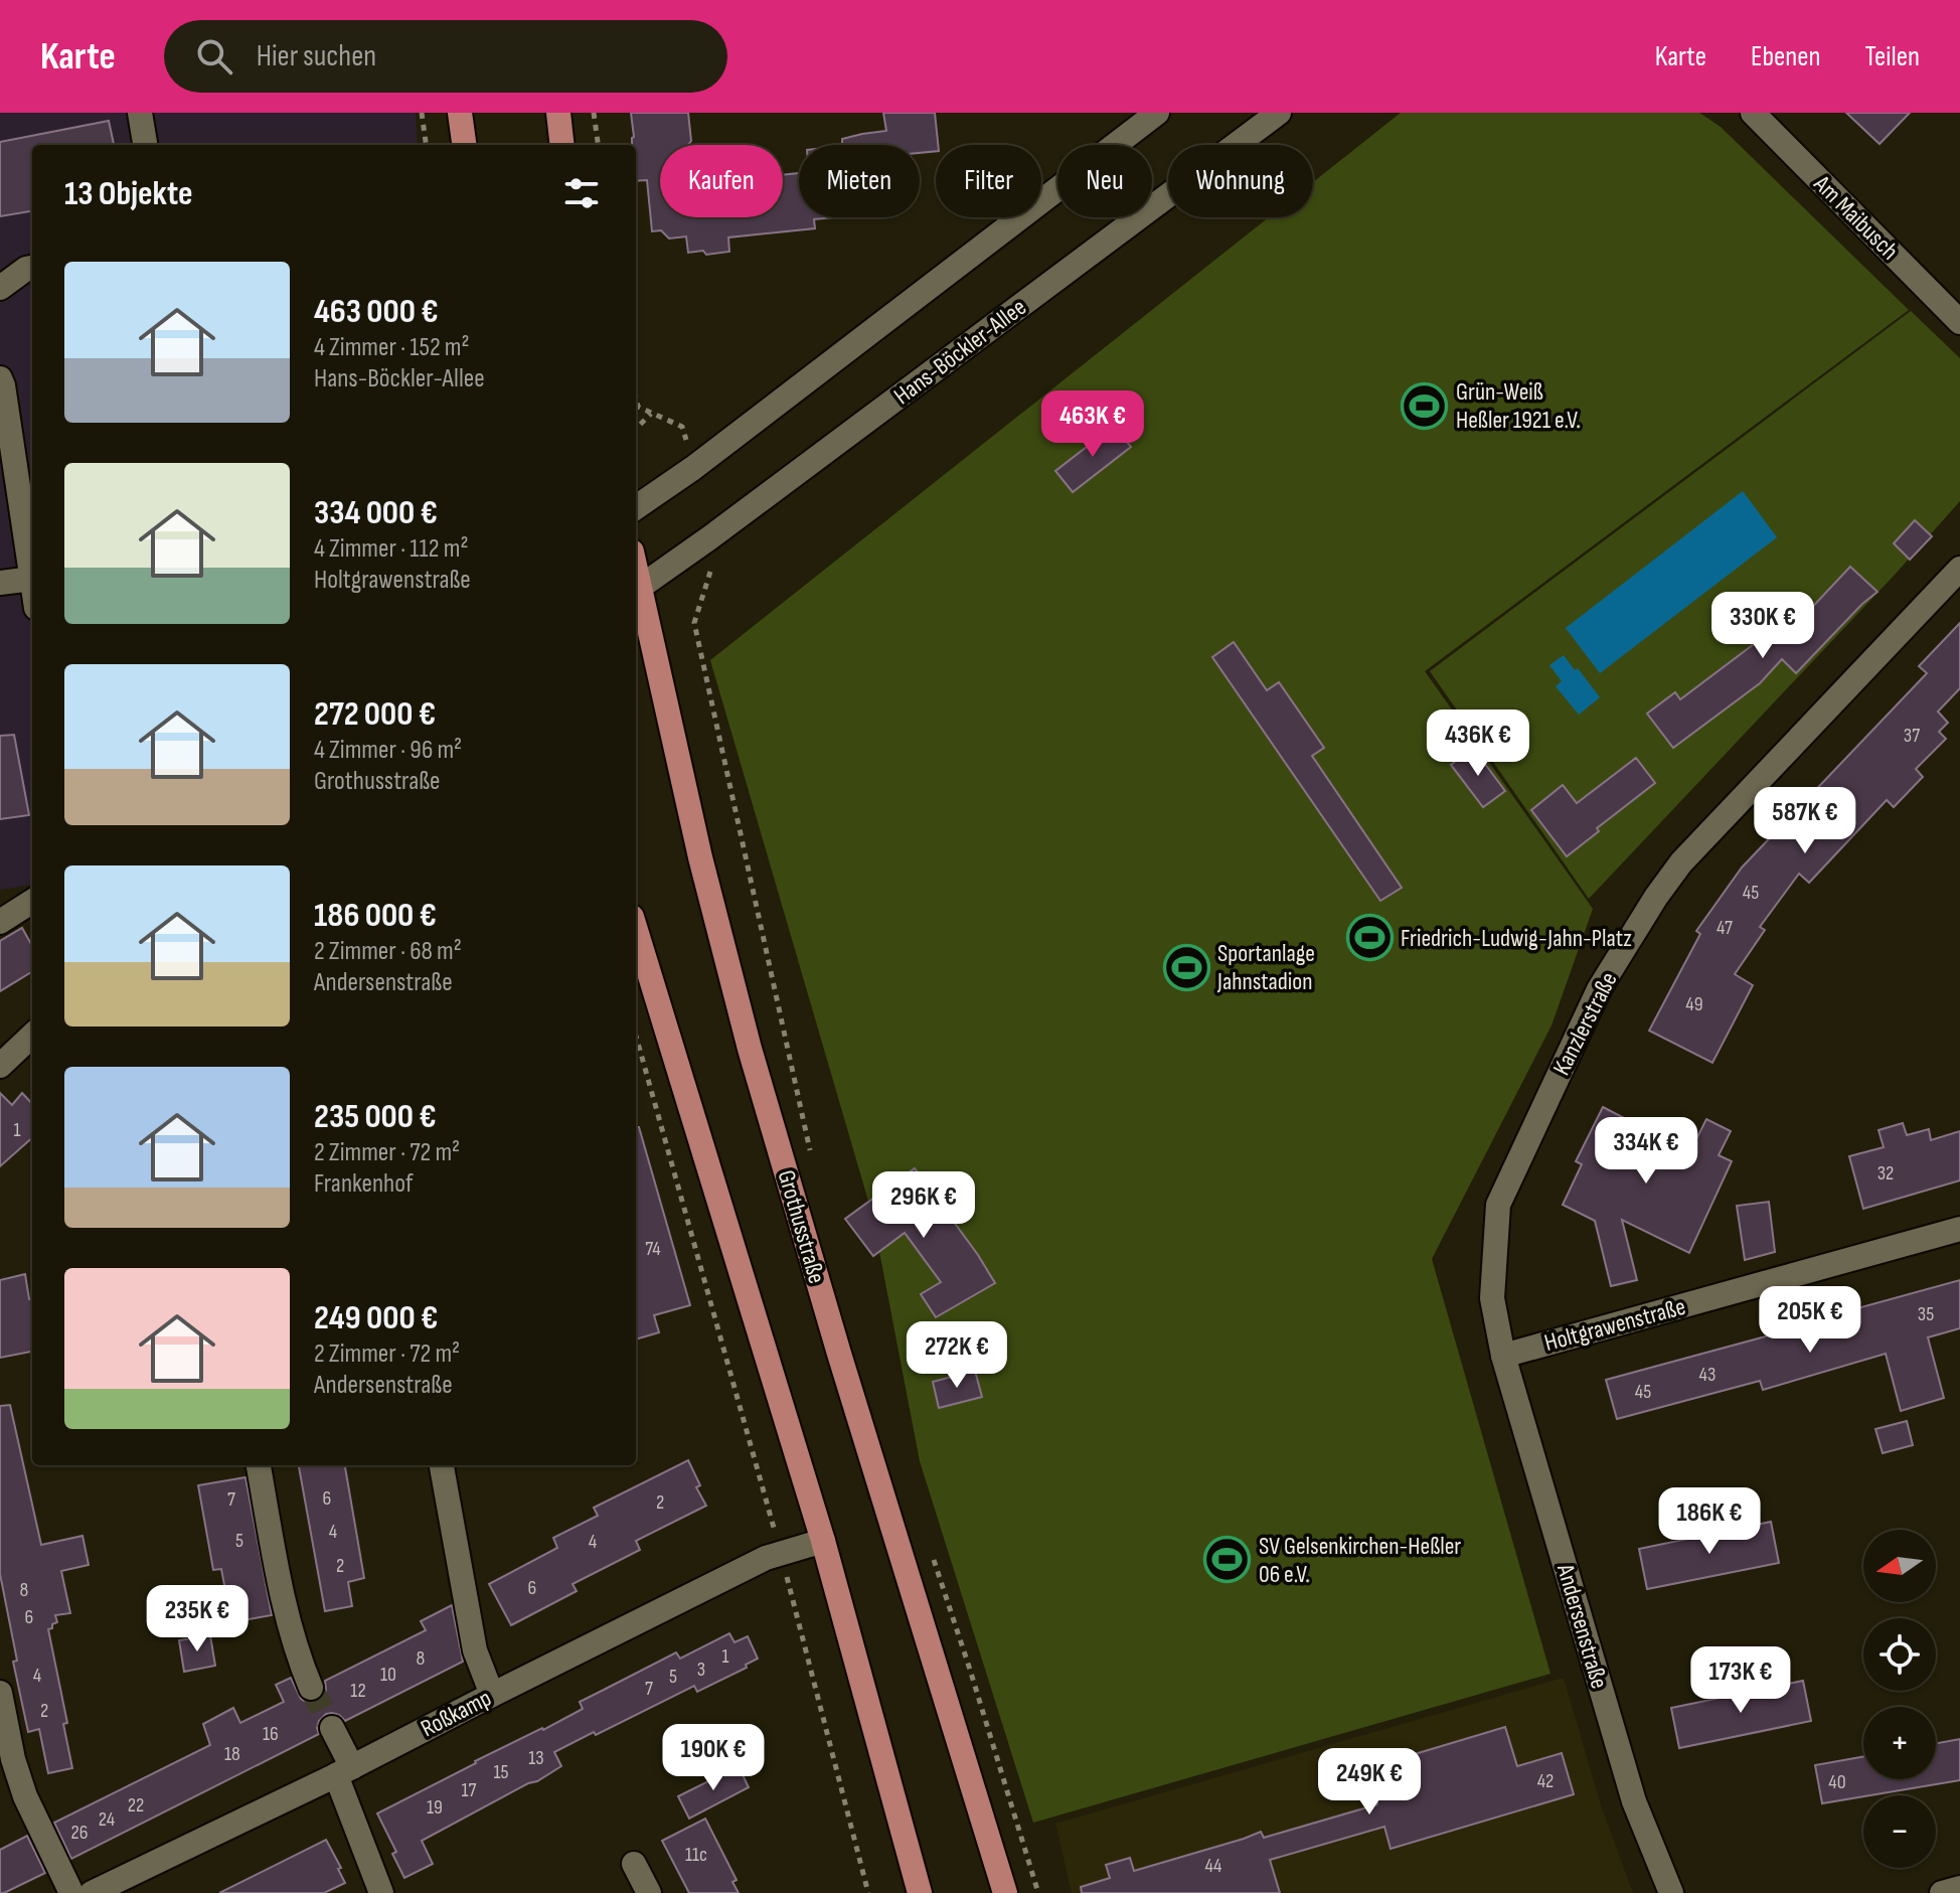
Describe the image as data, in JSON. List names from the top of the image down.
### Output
{
  "streets": {
    "main road": ["Grothusstraße"],
    "street": [
      "Am Maibusch",
      "Hans-Böckler-Allee",
      "Kanzlerstraße",
      "Holtgrawenstraße",
      "Andersenstraße",
      "Roßkamp"
    ]
  },
  "crossings": [
    ["Hans-Böckler-Allee", "Grothusstraße"],
    ["Kanzlerstraße", "Holtgrawenstraße"],
    ["Kanzlerstraße", "Andersenstraße"],
    ["Holtgrawenstraße", "Andersenstraße"]
  ],
  "places": {
    "sports": [
      "Grün-Weiß Heßler 1921 e.V.",
      "Friedrich-Ludwig-Jahn-Platz",
      "Sportanlage Jahnstadion",
      "SV Gelsenkirchen-Heßler 06 e.V."
    ]
  },
  "house_numbers": [
    "37",
    "45",
    "47",
    "49",
    "1",
    "32",
    "74",
    "35",
    "43",
    "45",
    "6",
    "7",
    "2",
    "4",
    "5",
    "4",
    "2",
    "6",
    "8",
    "6",
    "1",
    "8",
    "3",
    "10",
    "4",
    "5",
    "7",
    "12",
    "2",
    "16",
    "18",
    "13",
    "15",
    "42",
    "40",
    "17",
    "22",
    "19",
    "24",
    "26",
    "11c",
    "44"
  ],
  "north": "left",
  "page": {
    "header": "Karte",
    "search": "Hier suchen",
    "nav": ["Karte", "Ebenen", "Teilen"],
    "chip": [
      "Kaufen",
      "Mieten",
      "Filter",
      "Neu",
      "Wohnung"
    ],
    "heading": "13 Objekte",
    "list": [
      {
        "name": "463 000 €",
        "note": "4 Zimmer · 152 m² · Hans-Böckler-Allee"
      },
      {
        "name": "334 000 €",
        "note": "4 Zimmer · 112 m² · Holtgrawenstraße"
      },
      {
        "name": "272 000 €",
        "note": "4 Zimmer · 96 m² · Grothusstraße"
      },
      {
        "name": "186 000 €",
        "note": "2 Zimmer · 68 m² · Andersenstraße"
      },
      {
        "name": "235 000 €",
        "note": "2 Zimmer · 72 m² · Frankenhof"
      },
      {
        "name": "249 000 €",
        "note": "2 Zimmer · 72 m² · Andersenstraße"
      }
    ],
    "price": [
      "463K €",
      "330K €",
      "436K €",
      "587K €",
      "334K €",
      "296K €",
      "205K €",
      "272K €",
      "186K €",
      "235K €",
      "173K €",
      "190K €",
      "249K €"
    ],
    "map_buttons": ["+", "−"]
  }
}
